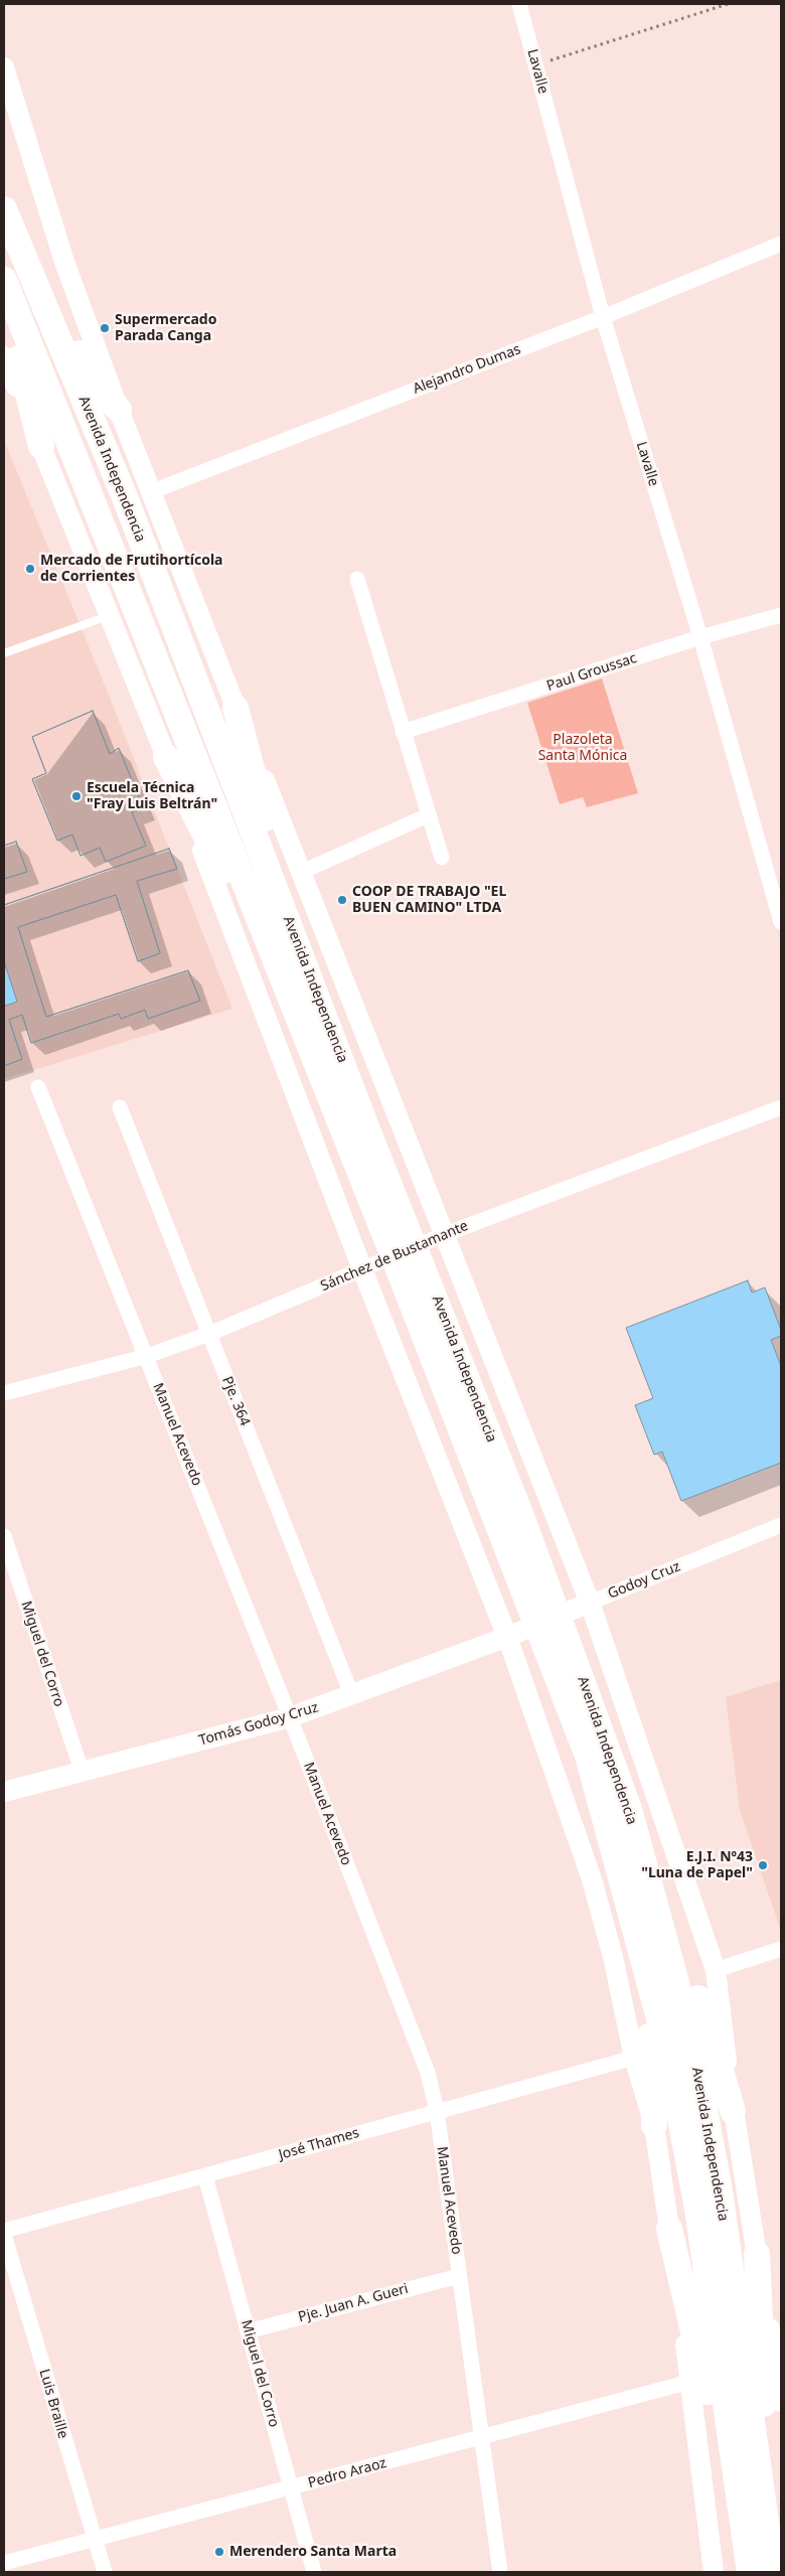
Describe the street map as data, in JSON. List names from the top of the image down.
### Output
{
  "streets": {
    "highway": ["Avenida Independencia"],
    "main road": ["Godoy Cruz", "Tomás Godoy Cruz"],
    "street": [
      "Lavalle",
      "Alejandro Dumas",
      "Paul Groussac",
      "Sánchez de Bustamante",
      "Pje. 364",
      "Manuel Acevedo",
      "Miguel del Corro",
      "José Thames",
      "Pje. Juan A. Gueri",
      "Luis Braille",
      "Pedro Araoz"
    ]
  },
  "crossings": [
    ["Lavalle", "Alejandro Dumas"],
    ["Lavalle", "Paul Groussac"],
    ["Alejandro Dumas", "Avenida Independencia"],
    ["Avenida Independencia", "Sánchez de Bustamante"],
    ["Avenida Independencia", "Godoy Cruz"],
    ["Sánchez de Bustamante", "Pje. 364"],
    ["Sánchez de Bustamante", "Manuel Acevedo"],
    ["Pje. 364", "Tomás Godoy Cruz"],
    ["Manuel Acevedo", "Tomás Godoy Cruz"],
    ["Manuel Acevedo", "José Thames"],
    ["Manuel Acevedo", "Pje. Juan A. Gueri"],
    ["Manuel Acevedo", "Pedro Araoz"],
    ["Godoy Cruz", "Tomás Godoy Cruz"],
    ["Miguel del Corro", "Tomás Godoy Cruz"],
    ["Miguel del Corro", "José Thames"],
    ["Miguel del Corro", "Pje. Juan A. Gueri"],
    ["Miguel del Corro", "Pedro Araoz"],
    ["José Thames", "Luis Braille"],
    ["Luis Braille", "Pedro Araoz"]
  ],
  "parks": ["Plazoleta Santa Mónica"],
  "places": [
    "Supermercado Parada Canga",
    "Mercado de Frutihortícola de Corrientes",
    "Escuela Técnica \"Fray Luis Beltrán\"",
    "COOP DE TRABAJO \"EL BUEN CAMINO\" LTDA",
    "E.J.I. Nº43 \"Luna de Papel\"",
    "Merendero Santa Marta"
  ]
}
